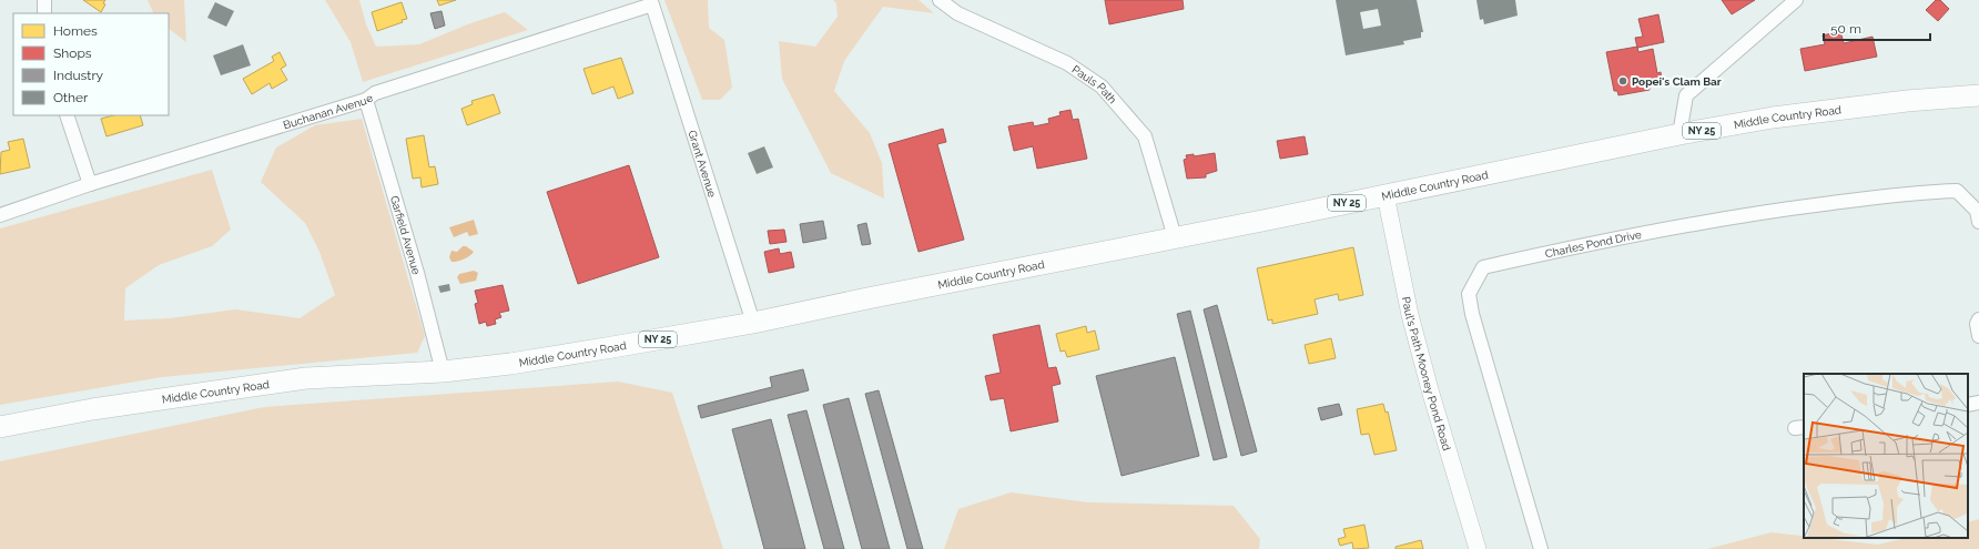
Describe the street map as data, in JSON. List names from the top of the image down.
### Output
{
  "streets": {
    "main road": ["Middle Country Road", "NY 25"],
    "street": [
      "Pauls Path",
      "Buchanan Avenue",
      "Grant Avenue",
      "Garfield Avenue",
      "Charles Pond Drive",
      "Paul's Path Mooney Pond Road"
    ]
  },
  "crossings": [
    ["Pauls Path", "Middle Country Road"],
    ["Buchanan Avenue", "Grant Avenue"],
    ["Buchanan Avenue", "Garfield Avenue"],
    ["Middle Country Road", "Grant Avenue"],
    ["Middle Country Road", "Garfield Avenue"],
    ["Middle Country Road", "Paul's Path Mooney Pond Road"]
  ],
  "places": ["Popei's Clam Bar"],
  "legend": [
    "Homes",
    "Shops",
    "Industry",
    "Other"
  ],
  "scale_bar": "50 m"
}
